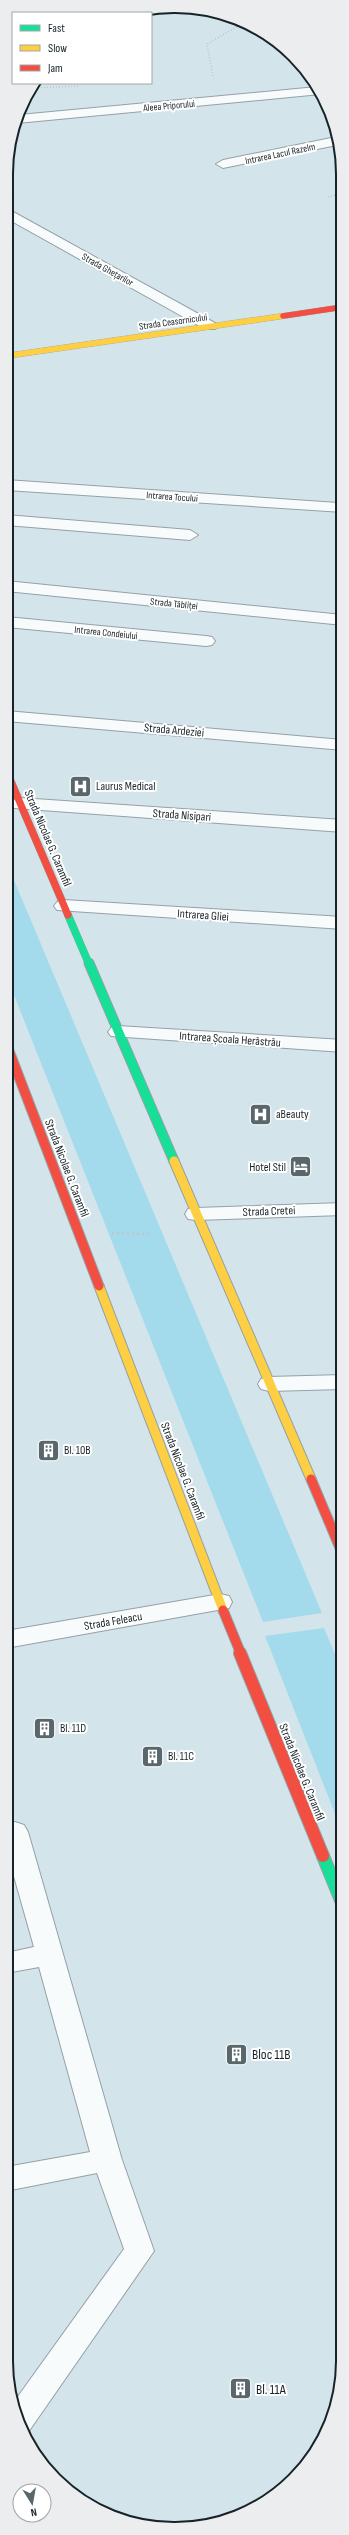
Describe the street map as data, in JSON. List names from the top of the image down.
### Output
{
  "streets": {
    "street": [
      "Aleea Priporului",
      "Intrarea Lacul Razelm",
      "Strada Ghețarilor",
      "Strada Ceasornicului",
      "Intrarea Tocului",
      "Strada Tăbliței",
      "Intrarea Condeiului",
      "Strada Ardeziei",
      "Strada Nisipari",
      "Strada Nicolae G. Caramfil",
      "Intrarea Gliei",
      "Intrarea Școala Herăstrău",
      "Strada Cretei",
      "Strada Feleacu"
    ]
  },
  "crossings": [
    ["Strada Ghețarilor", "Strada Ceasornicului"],
    ["Strada Nisipari", "Strada Nicolae G. Caramfil"],
    ["Strada Nicolae G. Caramfil", "Intrarea Gliei"],
    ["Strada Nicolae G. Caramfil", "Intrarea Școala Herăstrău"],
    ["Strada Nicolae G. Caramfil", "Strada Cretei"],
    ["Strada Nicolae G. Caramfil", "Strada Feleacu"]
  ],
  "places": {
    "hospital": ["Laurus Medical", "aBeauty"],
    "hotel": ["Hotel Stil"],
    "building": [
      "Bl. 10B",
      "Bl. 11D",
      "Bl. 11C",
      "Bloc 11B",
      "Bl. 11A"
    ]
  },
  "legend": ["Fast", "Slow", "Jam"],
  "north": "bottom"
}
